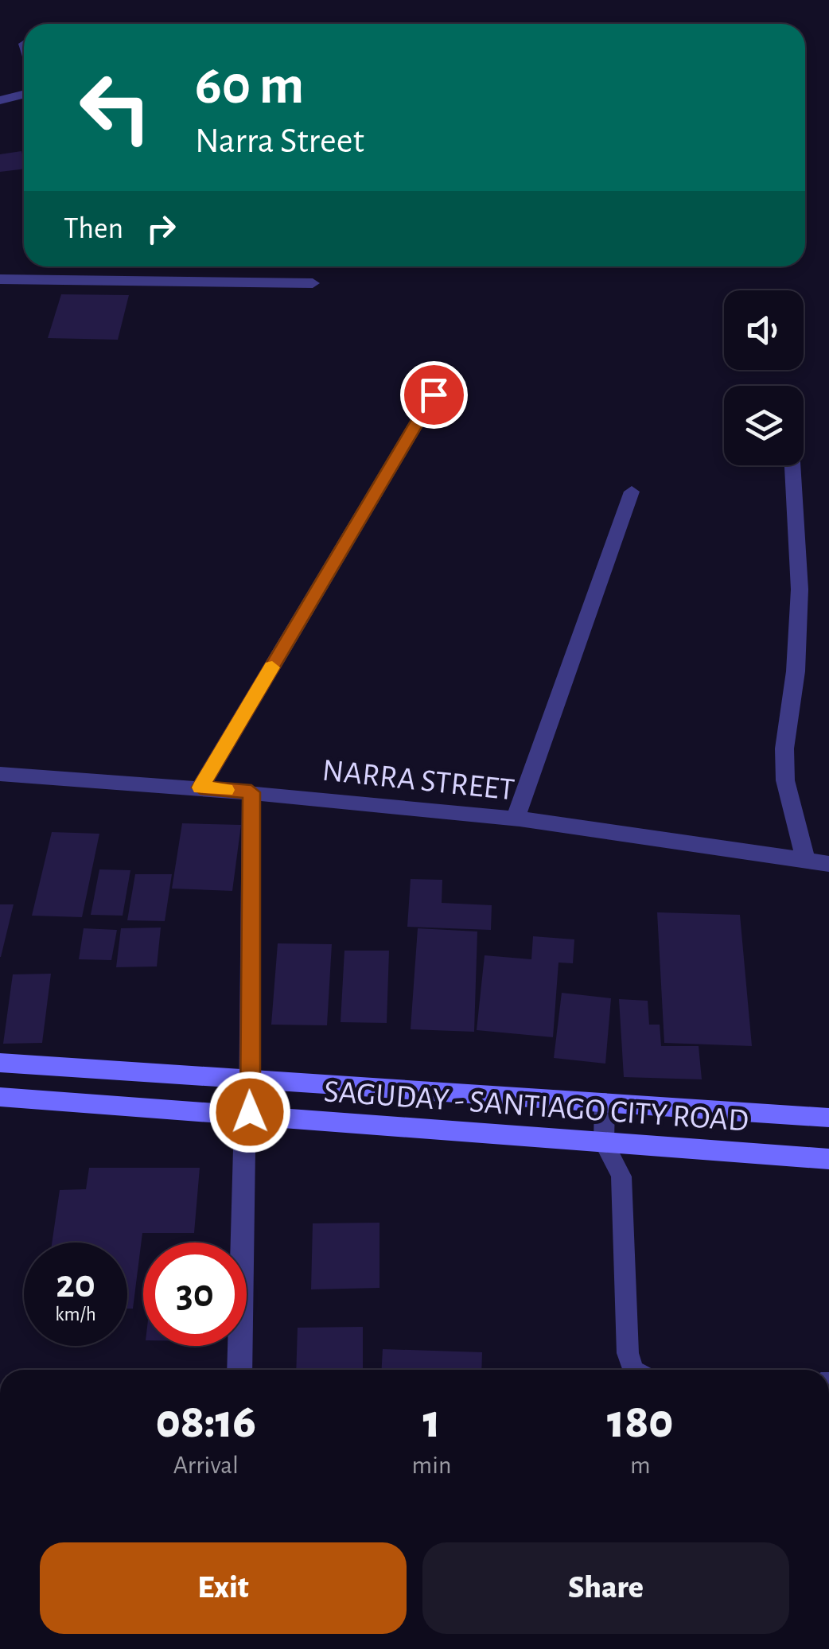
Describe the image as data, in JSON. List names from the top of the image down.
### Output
{
  "streets": {
    "main road": ["SAGUDAY - SANTIAGO CITY ROAD"],
    "street": ["NARRA STREET"]
  },
  "page": {
    "turn": ["60 m", "Narra Street"],
    "then": "Then",
    "speed": "20 km/h",
    "limit": "30",
    "eta": [
      "08:16",
      "Arrival",
      "1",
      "min",
      "180",
      "m"
    ],
    "buttons": ["Exit", "Share"]
  }
}
